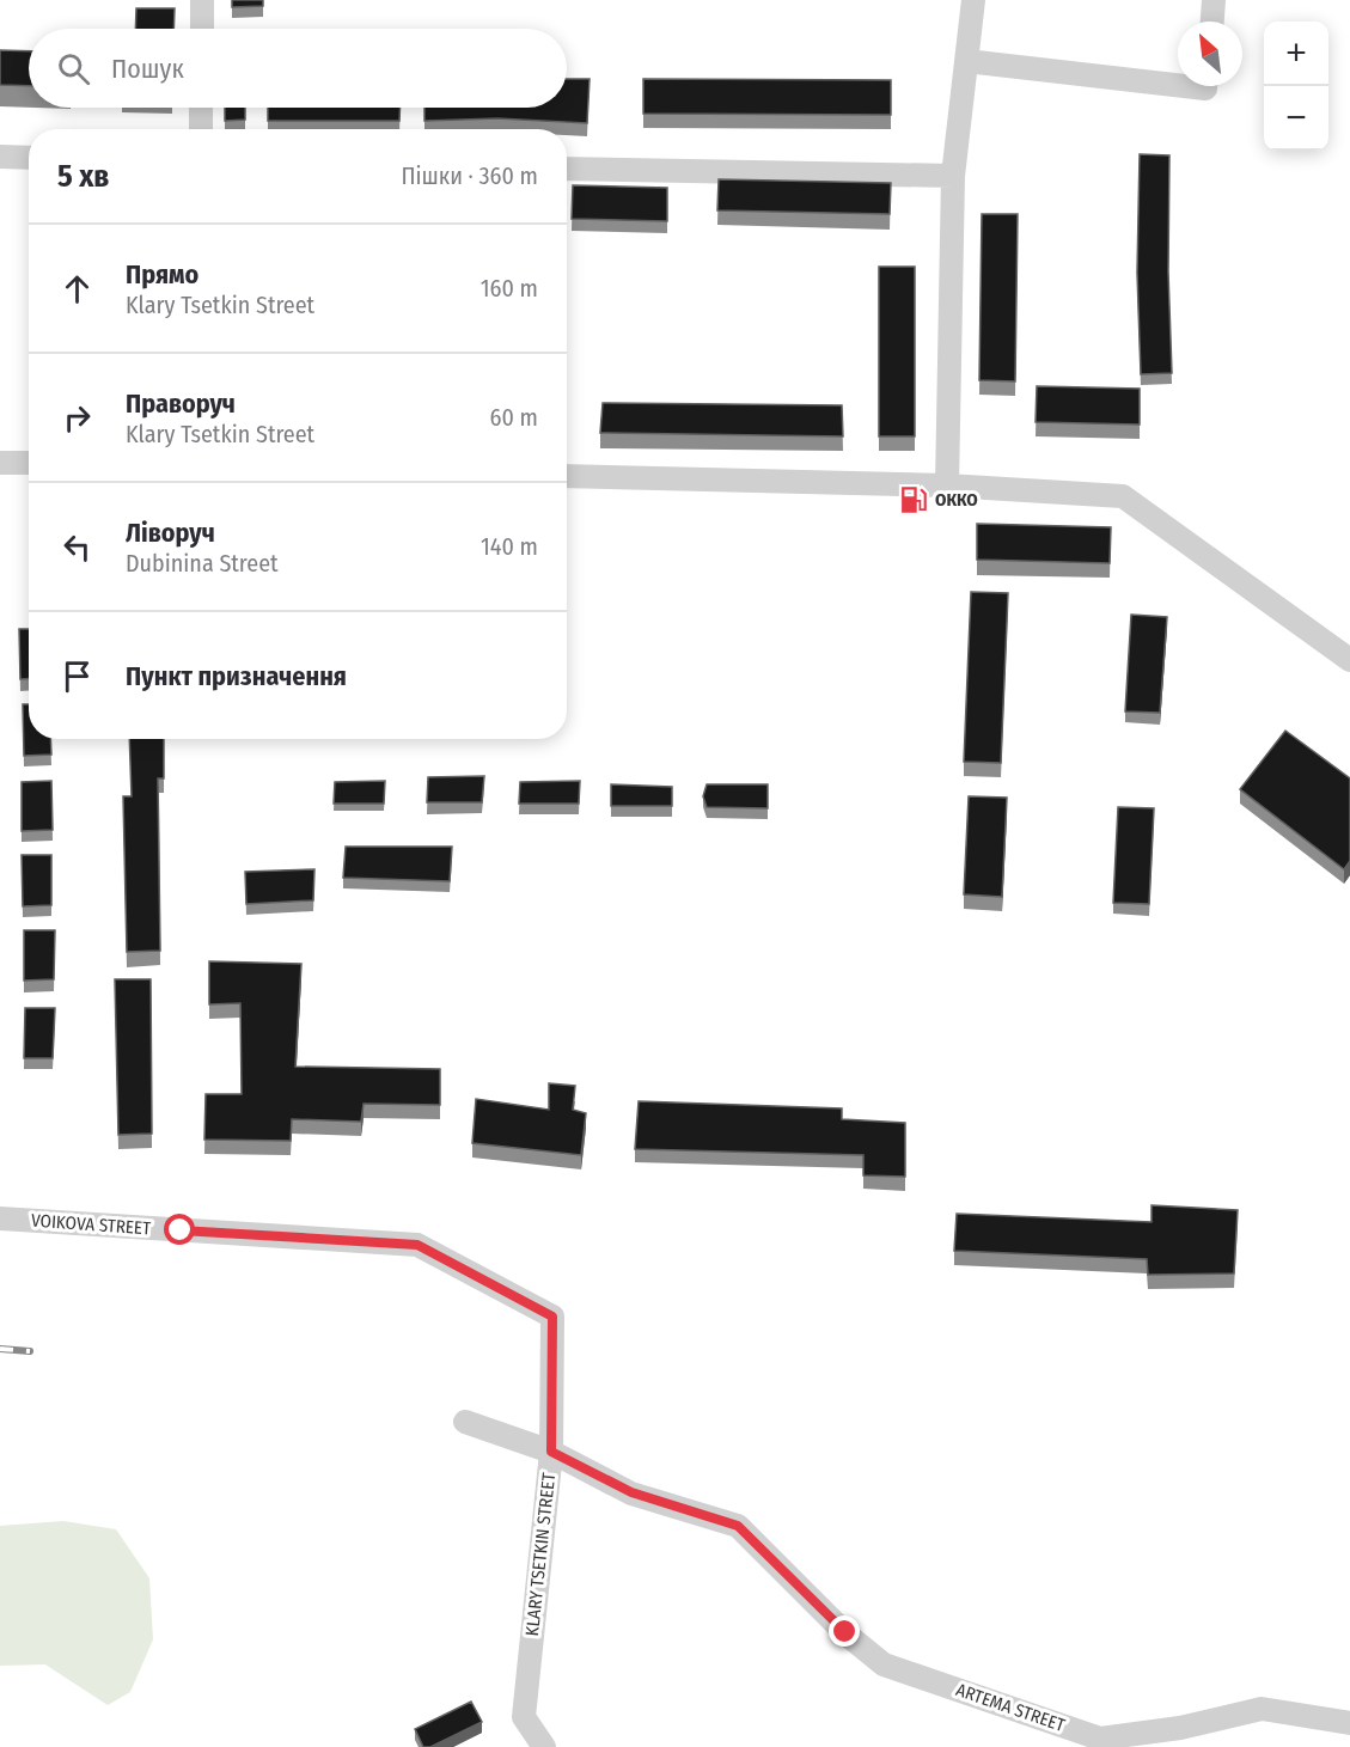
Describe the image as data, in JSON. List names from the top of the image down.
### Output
{
  "streets": {
    "street": ["VOIKOVA STREET", "KLARY TSETKIN STREET", "ARTEMA STREET"]
  },
  "crossings": [
    ["VOIKOVA STREET", "KLARY TSETKIN STREET"],
    ["KLARY TSETKIN STREET", "ARTEMA STREET"]
  ],
  "places": {
    "fuel station": ["ОККО"]
  },
  "north": "top left",
  "page": {
    "map_buttons": ["+", "−"],
    "search": "Пошук",
    "heading": ["5 хв", "Пішки · 360 m"],
    "list": [
      ["Прямо", "Klary Tsetkin Street", "160 m"],
      ["Праворуч", "Klary Tsetkin Street", "60 m"],
      ["Ліворуч", "Dubinina Street", "140 m"],
      "Пункт призначення"
    ]
  }
}
